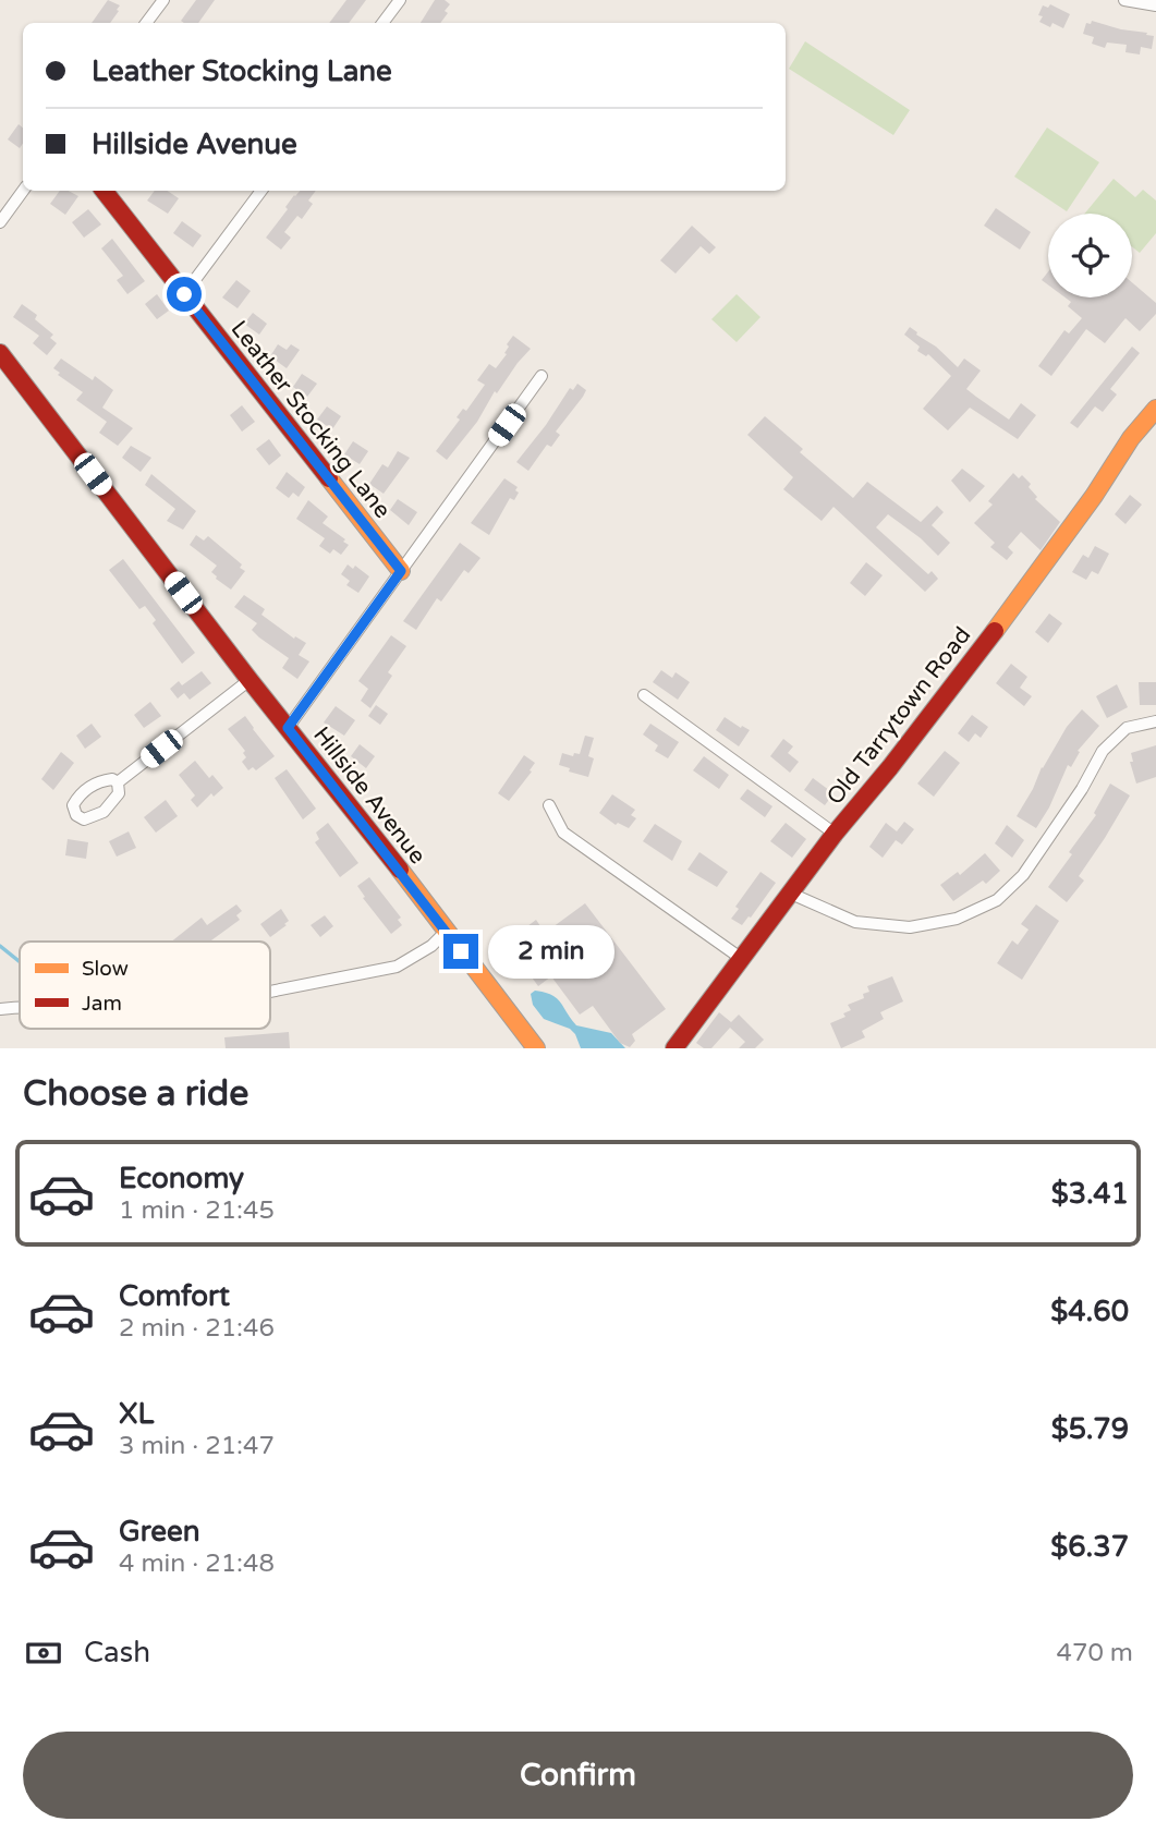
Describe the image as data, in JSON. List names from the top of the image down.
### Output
{
  "streets": {
    "street": ["Leather Stocking Lane", "Old Tarrytown Road", "Hillside Avenue"]
  },
  "legend": ["Slow", "Jam"],
  "page": {
    "banner": ["Leather Stocking Lane", "Hillside Avenue"],
    "bubble": "2 min",
    "heading": "Choose a ride",
    "list": [
      {
        "name": "Economy",
        "note": "1 min · 21:45",
        "value": "$3.41"
      },
      {
        "name": "Comfort",
        "note": "2 min · 21:46",
        "value": "$4.60"
      },
      {
        "name": "XL",
        "note": "3 min · 21:47",
        "value": "$5.79"
      },
      {
        "name": "Green",
        "note": "4 min · 21:48",
        "value": "$6.37"
      }
    ],
    "pay": ["Cash", "470 m"],
    "buttons": "Confirm"
  }
}
